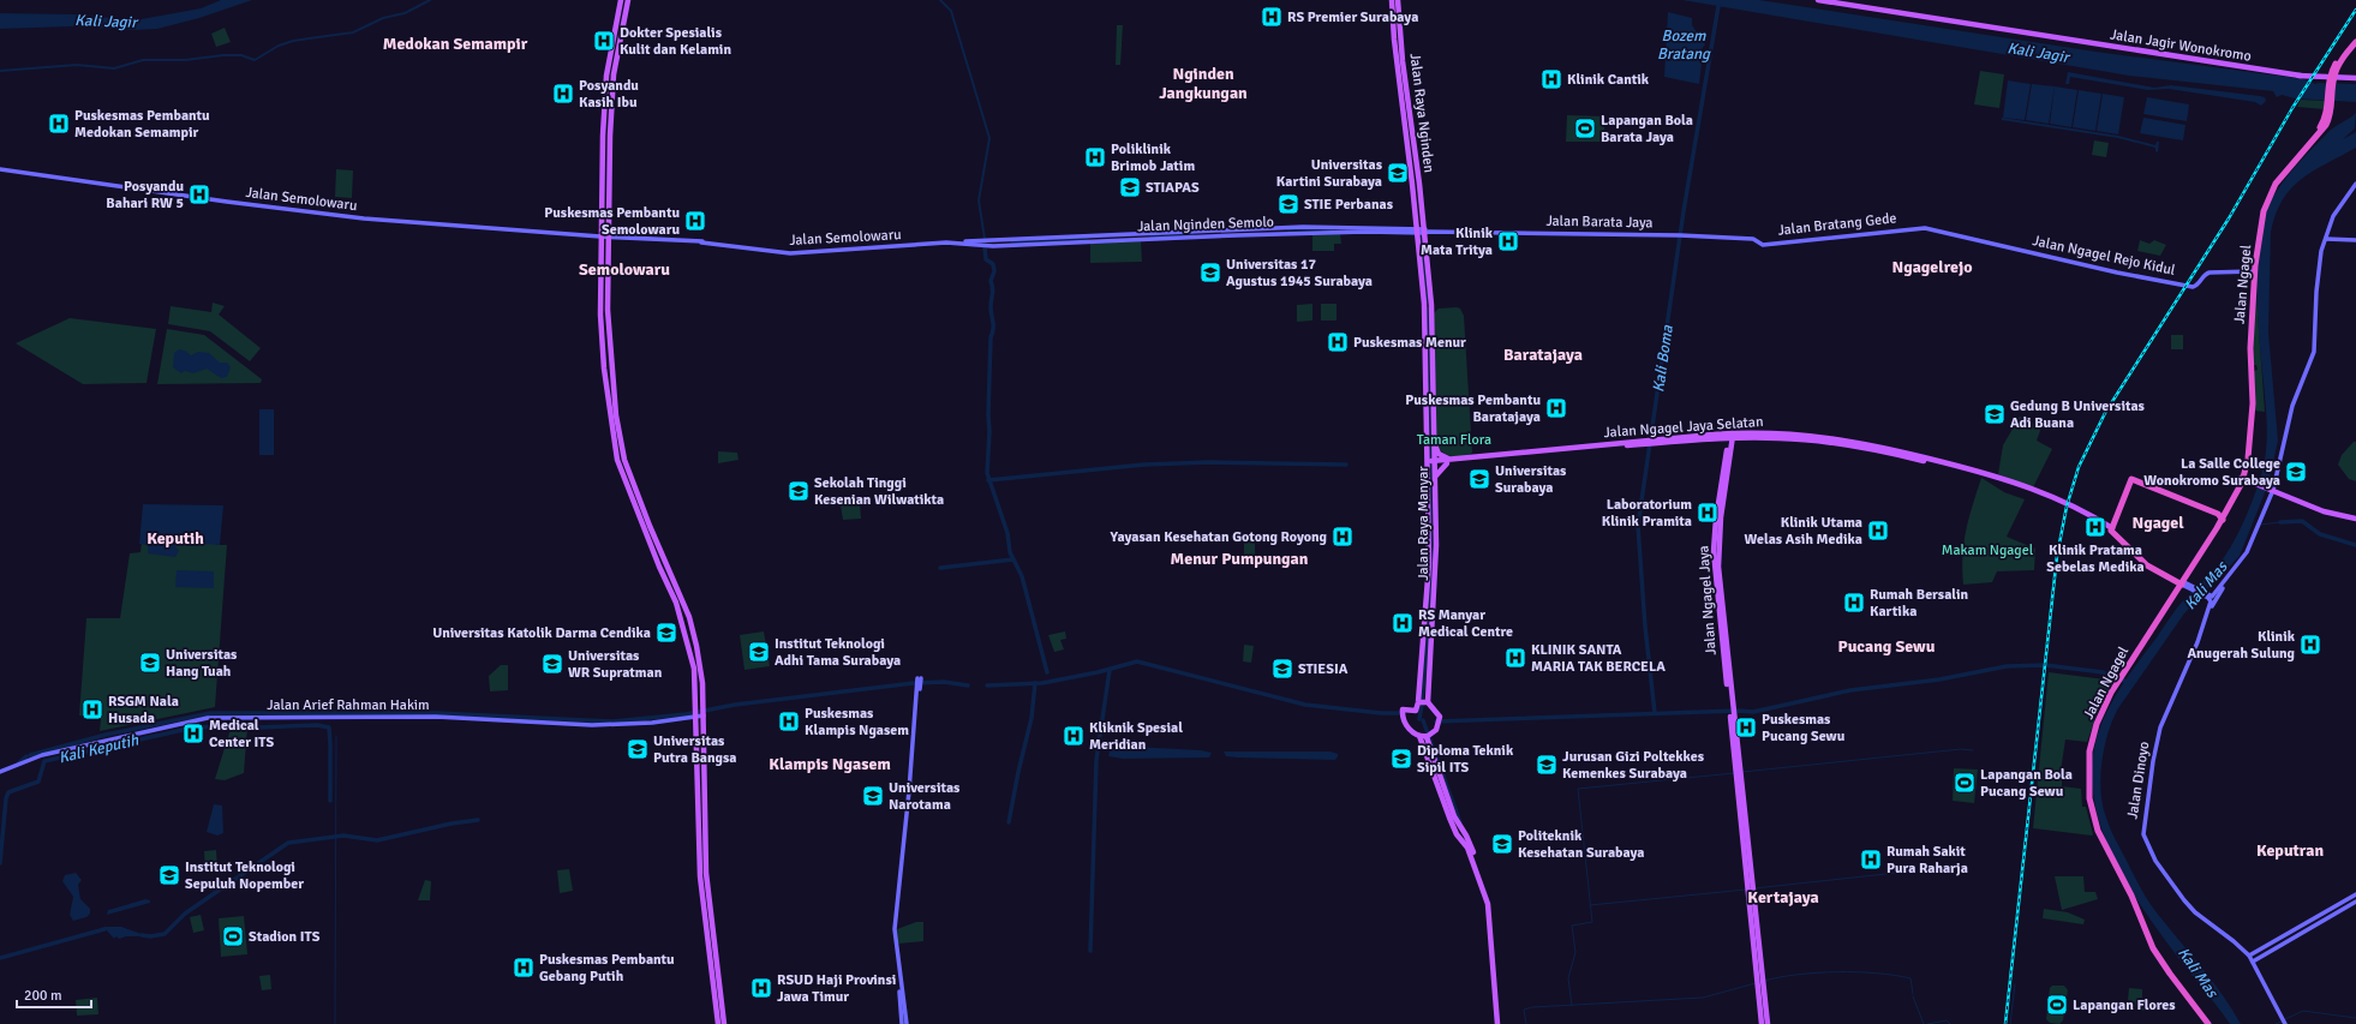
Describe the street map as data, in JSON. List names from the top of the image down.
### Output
{
  "streets": {
    "highway": ["Jalan Ngagel"],
    "main road": [
      "Jalan Jagir Wonokromo",
      "Jalan Raya Nginden",
      "Jalan Semolowaru",
      "Jalan Barata Jaya",
      "Jalan Nginden Semolo",
      "Jalan Bratang Gede",
      "Jalan Ngagel Rejo Kidul",
      "Jalan Ngagel Jaya Selatan",
      "Jalan Raya Manyar",
      "Jalan Ngagel Jaya",
      "Jalan Arief Rahman Hakim",
      "Jalan Dinoyo"
    ]
  },
  "crossings": [
    ["Jalan Jagir Wonokromo", "Jalan Ngagel"],
    ["Jalan Raya Nginden", "Jalan Barata Jaya"],
    ["Jalan Raya Nginden", "Jalan Nginden Semolo"],
    ["Jalan Raya Nginden", "Jalan Raya Manyar"],
    ["Jalan Semolowaru", "Jalan Nginden Semolo"],
    ["Jalan Barata Jaya", "Jalan Nginden Semolo"],
    ["Jalan Barata Jaya", "Jalan Bratang Gede"],
    ["Jalan Barata Jaya", "Jalan Raya Manyar"],
    ["Jalan Nginden Semolo", "Jalan Raya Manyar"],
    ["Jalan Bratang Gede", "Jalan Ngagel Rejo Kidul"],
    ["Jalan Ngagel Rejo Kidul", "Jalan Ngagel"],
    ["Jalan Ngagel Jaya Selatan", "Jalan Raya Manyar"],
    ["Jalan Ngagel Jaya Selatan", "Jalan Ngagel Jaya"]
  ],
  "districts": [
    "Medokan Semampir",
    "Nginden Jangkungan",
    "Ngagelrejo",
    "Semolowaru",
    "Baratajaya",
    "Ngagel",
    "Keputih",
    "Menur Pumpungan",
    "Pucang Sewu",
    "Klampis Ngasem",
    "Keputran",
    "Kertajaya"
  ],
  "water": [
    "Kali Jagir",
    "Bozem Bratang",
    "Kali Boma",
    "Kali Mas",
    "Kali Keputih"
  ],
  "parks": ["Taman Flora", "Makam Ngagel"],
  "places": {
    "hospital": [
      "RS Premier Surabaya",
      "Dokter Spesialis Kulit dan Kelamin",
      "Klinik Cantik",
      "Posyandu Kasih Ibu",
      "Puskesmas Pembantu Medokan Semampir",
      "Poliklinik Brimob Jatim",
      "Posyandu Bahari RW 5",
      "Puskesmas Pembantu Semolowaru",
      "Klinik Mata Tritya",
      "Puskesmas Menur",
      "Puskesmas Pembantu Baratajaya",
      "Laboratorium Klinik Pramita",
      "Klinik Pratama Sebelas Medika",
      "Klinik Utama Welas Asih Medika",
      "Yayasan Kesehatan Gotong Royong",
      "Rumah Bersalin Kartika",
      "RS Manyar Medical Centre",
      "Klinik Anugerah Sulung",
      "KLINIK SANTA MARIA TAK BERCELA",
      "RSGM Nala Husada",
      "Puskesmas Klampis Ngasem",
      "Puskesmas Pucang Sewu",
      "Medical Center ITS",
      "Kliknik Spesial Meridian",
      "Rumah Sakit Pura Raharja",
      "Puskesmas Pembantu Gebang Putih",
      "RSUD Haji Provinsi Jawa Timur"
    ],
    "sports": [
      "Lapangan Bola Barata Jaya",
      "Lapangan Bola Pucang Sewu",
      "Stadion ITS",
      "Lapangan Flores"
    ],
    "school or university": [
      "Universitas Kartini Surabaya",
      "STIAPAS",
      "STIE Perbanas",
      "Universitas 17 Agustus 1945 Surabaya",
      "Gedung B Universitas Adi Buana",
      "La Salle College Wonokromo Surabaya",
      "Universitas Surabaya",
      "Sekolah Tinggi Kesenian Wilwatikta",
      "Universitas Katolik Darma Cendika",
      "Institut Teknologi Adhi Tama Surabaya",
      "Universitas Hang Tuah",
      "Universitas WR Supratman",
      "STIESIA",
      "Universitas Putra Bangsa",
      "Diploma Teknik Sipil ITS",
      "Jurusan Gizi Poltekkes Kemenkes Surabaya",
      "Universitas Narotama",
      "Politeknik Kesehatan Surabaya",
      "Institut Teknologi Sepuluh Nopember"
    ]
  },
  "scale_bar": "200 m"
}
